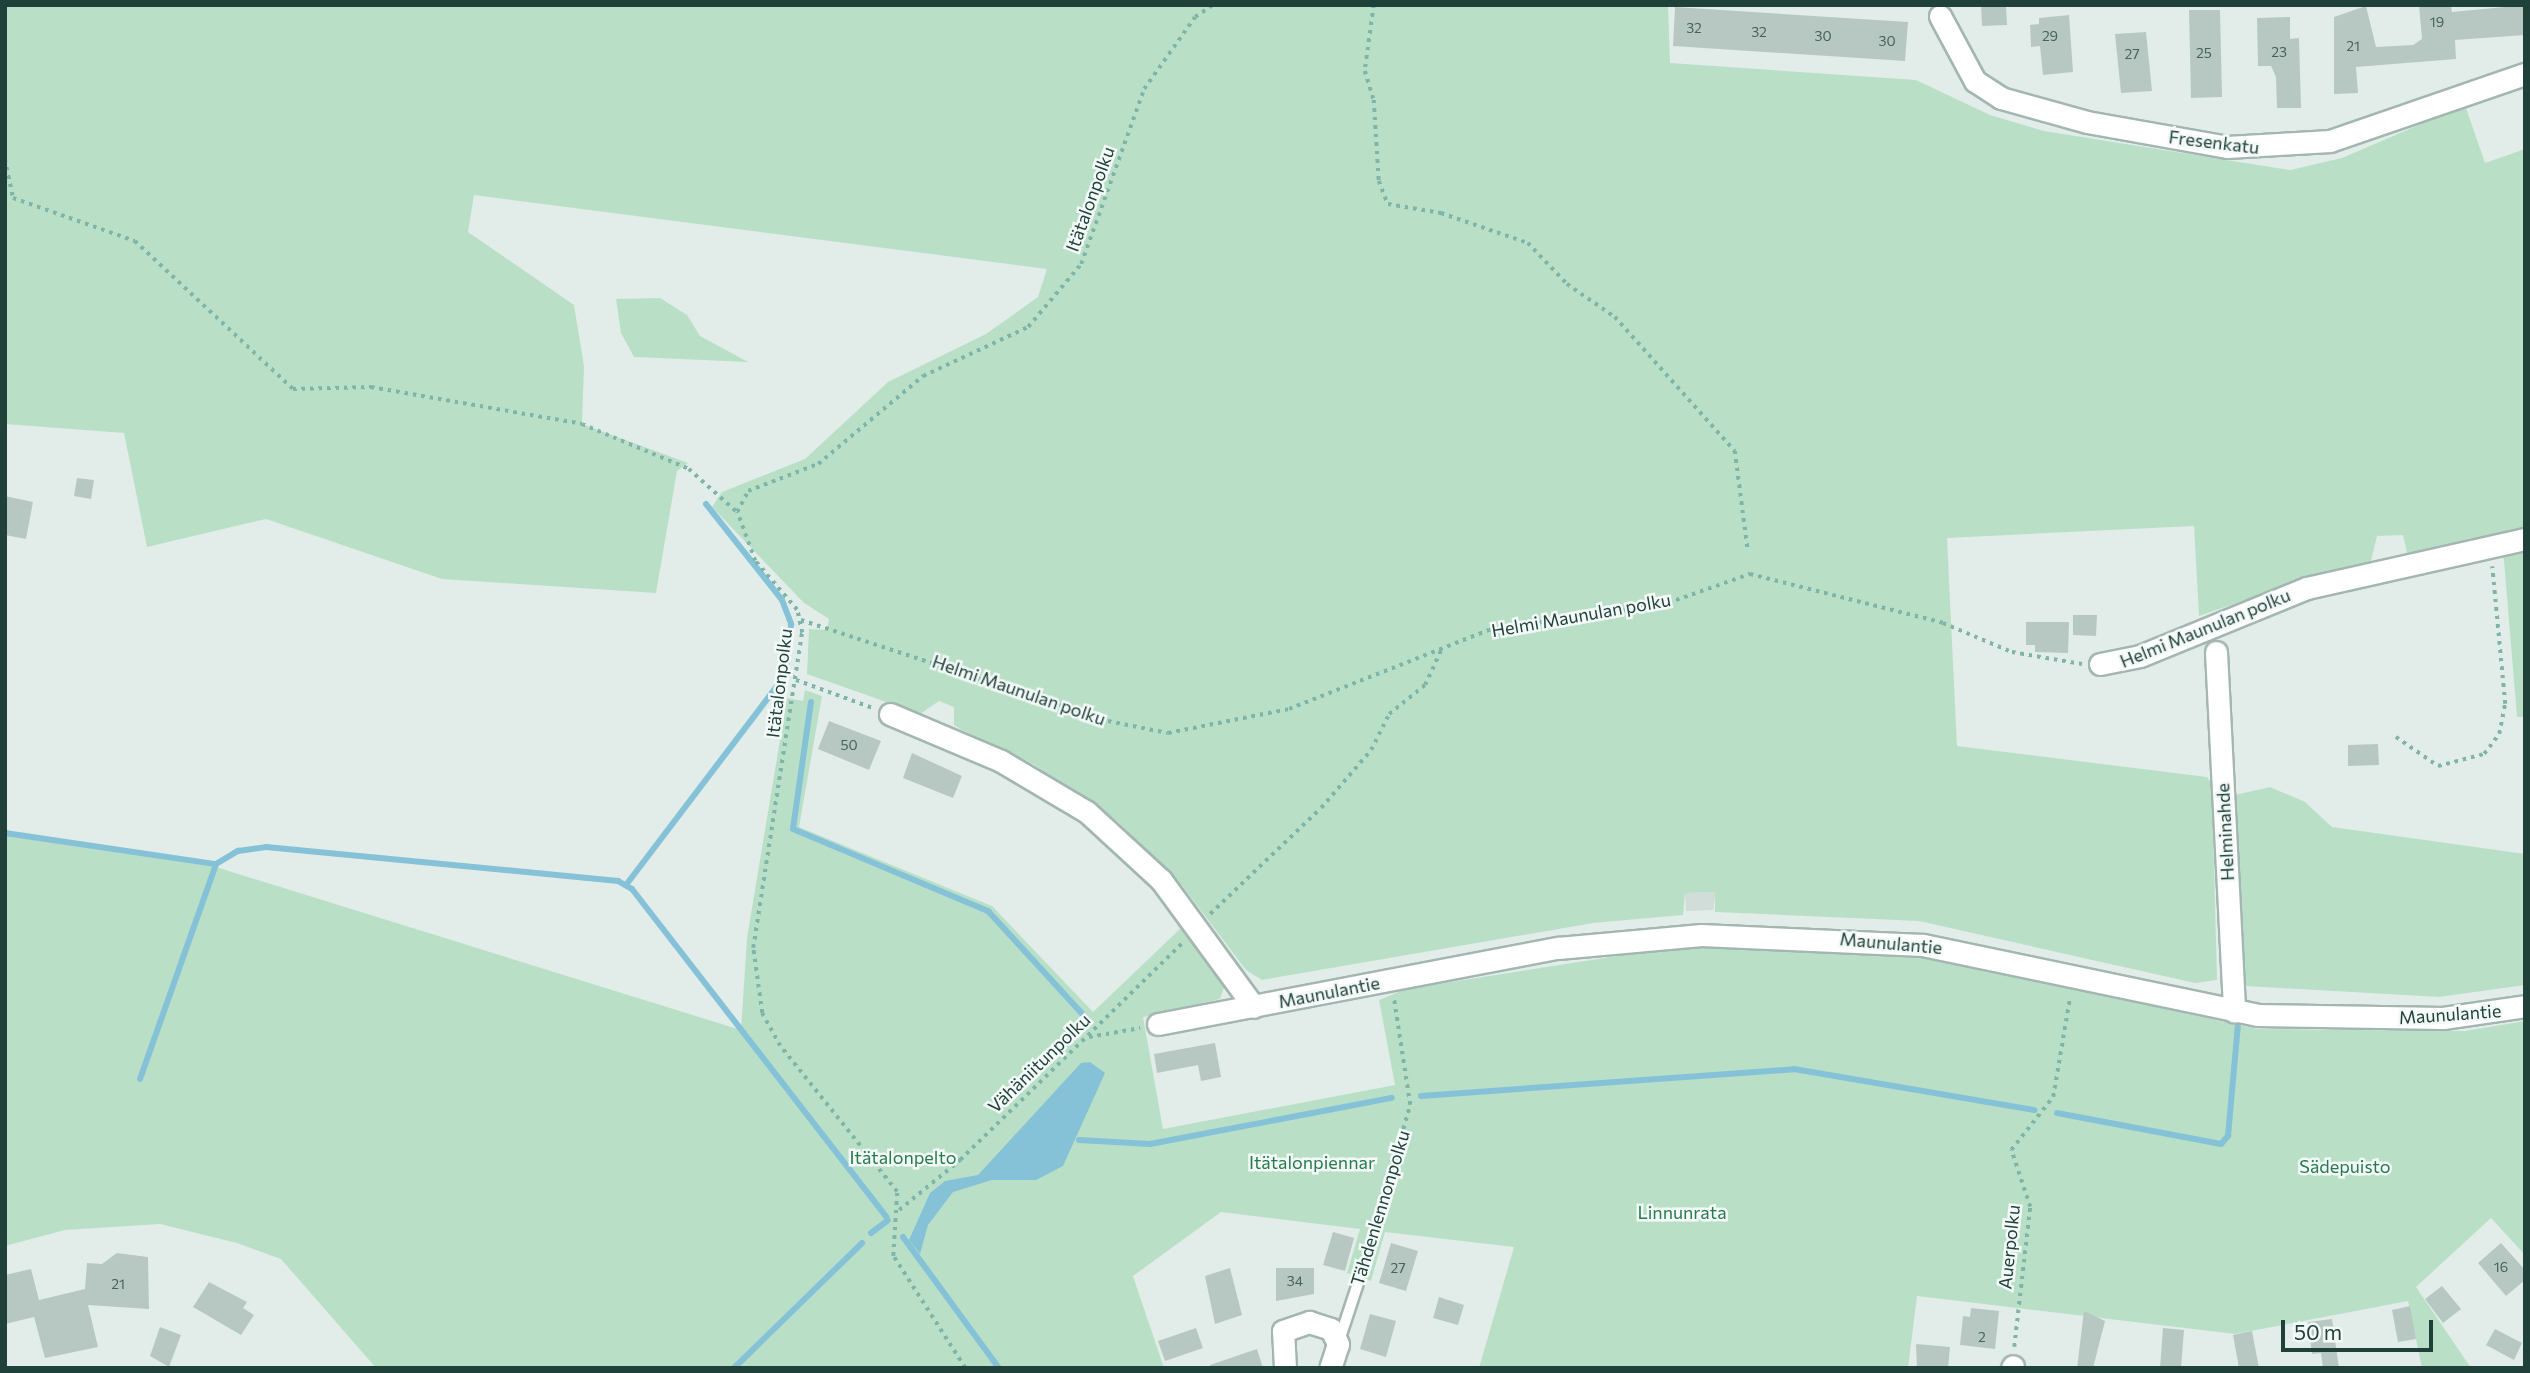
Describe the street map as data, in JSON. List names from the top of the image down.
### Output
{
  "streets": {
    "street": [
      "Fresenkatu",
      "Helmi Maunulan polku",
      "Helminahde",
      "Maunulantie"
    ],
    "lane": ["Tähdenlennonpolku"],
    "path": ["Itätalonpolku", "Vähäniitunpolku", "Auerpolku"]
  },
  "crossings": [
    ["Itätalonpolku", "Helmi Maunulan polku"],
    ["Itätalonpolku", "Vähäniitunpolku"],
    ["Helminahde", "Maunulantie"]
  ],
  "parks": [
    "Itätalonpelto",
    "Itätalonpiennar",
    "Sädepuisto",
    "Linnunrata"
  ],
  "house_numbers": [
    "19",
    "32",
    "32",
    "30",
    "29",
    "30",
    "21",
    "23",
    "25",
    "27",
    "50",
    "16",
    "27",
    "34",
    "21",
    "2"
  ],
  "scale_bar": "50 m"
}
